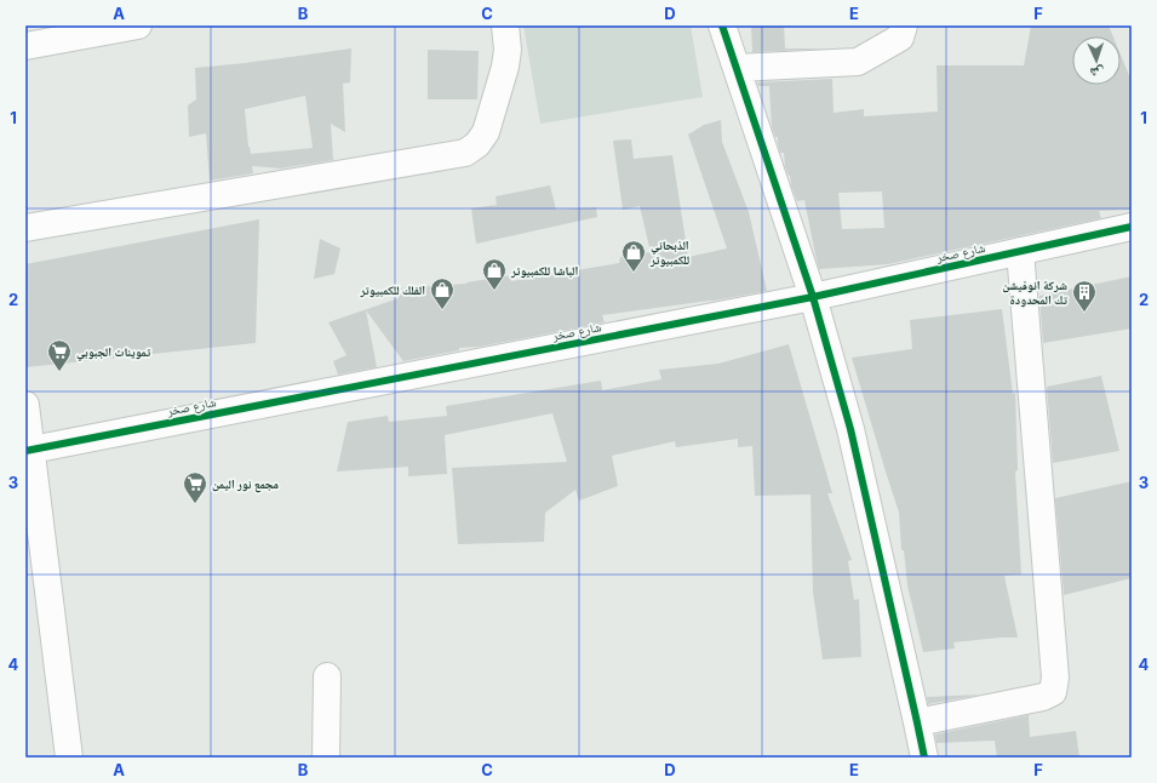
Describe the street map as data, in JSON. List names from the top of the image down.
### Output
{
  "streets": {
    "street": ["شارع صخر"]
  },
  "places": {
    "shop": ["الذبحاني للكمبيوتر", "الباشا للكمبيوتر", "الفلك للكمبيوتر"],
    "building": ["شركة انوفيشن تك المحدودة"],
    "supermarket": ["تموينات الجبوبي", "مجمع نور اليمن"]
  },
  "north": "bottom",
  "grid": {
    "columns": [
      "A",
      "B",
      "C",
      "D",
      "E",
      "F"
    ],
    "rows": [
      "1",
      "2",
      "3",
      "4"
    ]
  }
}
